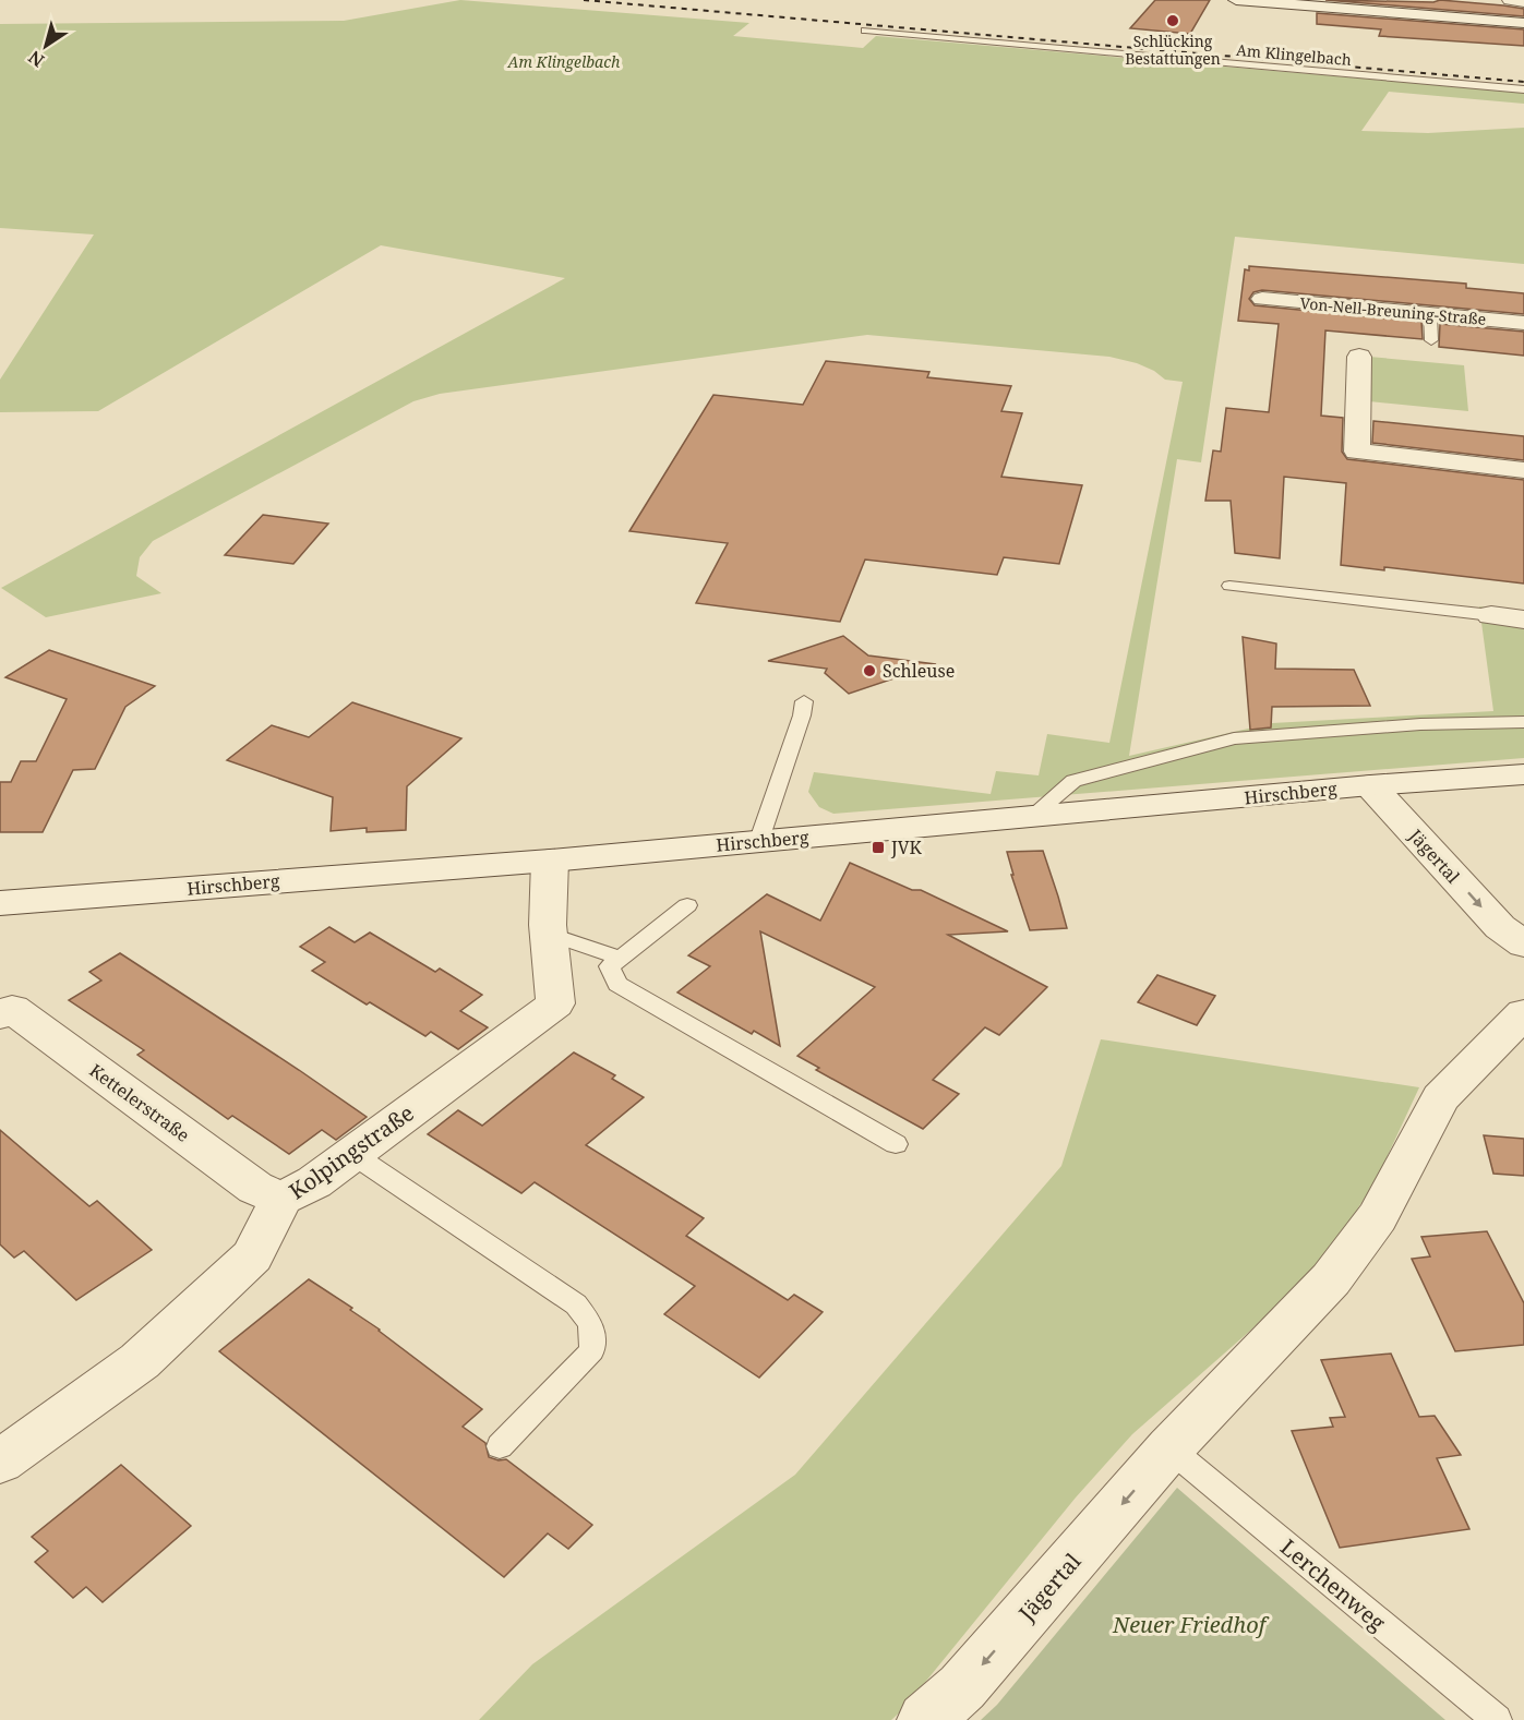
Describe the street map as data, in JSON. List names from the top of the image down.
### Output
{
  "streets": {
    "street": [
      "Von-Nell-Breuning-Straße",
      "Hirschberg",
      "Jägertal",
      "Kettelerstraße",
      "Kolpingstraße"
    ],
    "lane": ["Am Klingelbach", "Lerchenweg"]
  },
  "crossings": [
    ["Hirschberg", "Jägertal"],
    ["Hirschberg", "Kolpingstraße"],
    ["Jägertal", "Lerchenweg"],
    ["Kettelerstraße", "Kolpingstraße"]
  ],
  "parks": ["Am Klingelbach", "Neuer Friedhof"],
  "places": {
    "other": ["Schlücking Bestattungen", "Schleuse"],
    "transit": ["JVK"]
  },
  "north": "bottom left"
}
